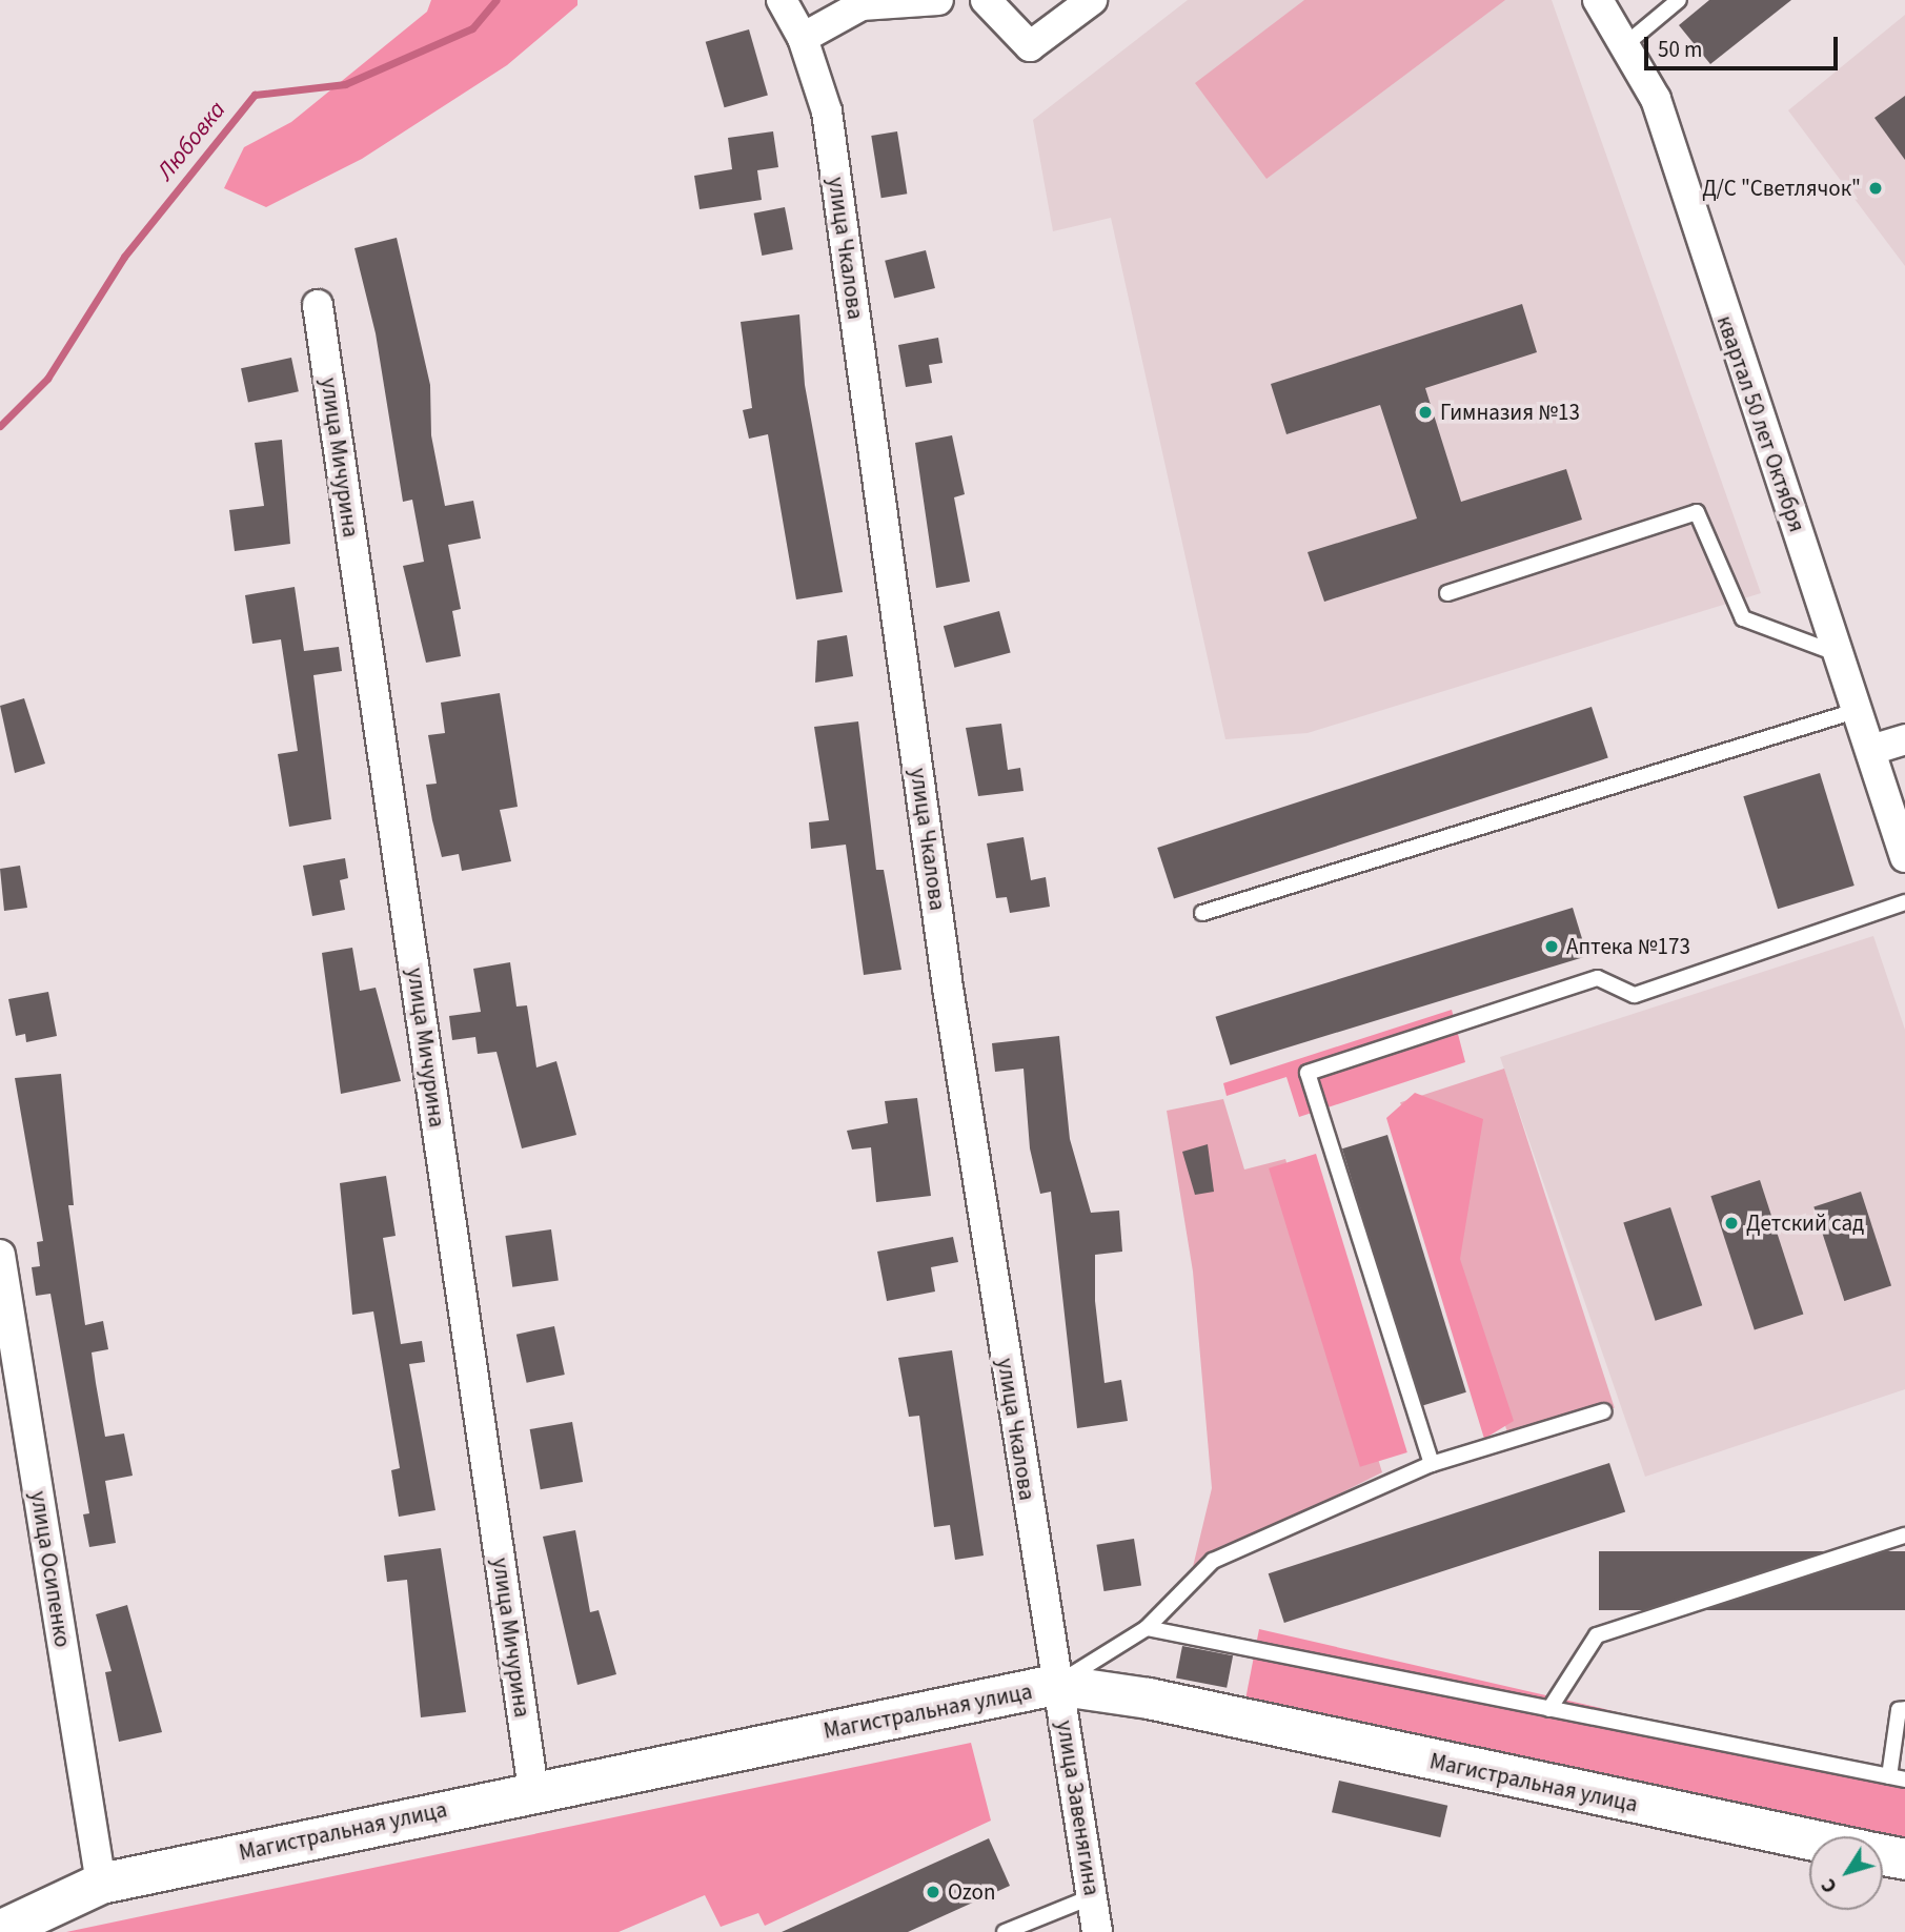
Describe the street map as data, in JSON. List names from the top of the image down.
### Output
{
  "streets": {
    "main road": ["Магистральная улица"],
    "street": [
      "улица Чкалова",
      "квартал 50 лет Октября",
      "улица Мичурина",
      "улица Осипенко",
      "улица Завенягина"
    ]
  },
  "crossings": [
    ["улица Чкалова", "Магистральная улица"],
    ["улица Чкалова", "улица Завенягина"],
    ["улица Мичурина", "Магистральная улица"],
    ["улица Осипенко", "Магистральная улица"],
    ["Магистральная улица", "улица Завенягина"]
  ],
  "water": ["Любовка"],
  "places": [
    "Д/С \"Светлячок\"",
    "Гимназия №13",
    "Аптека №173",
    "Детский сад",
    "Ozon"
  ],
  "scale_bar": "50 m",
  "north": "bottom left"
}
